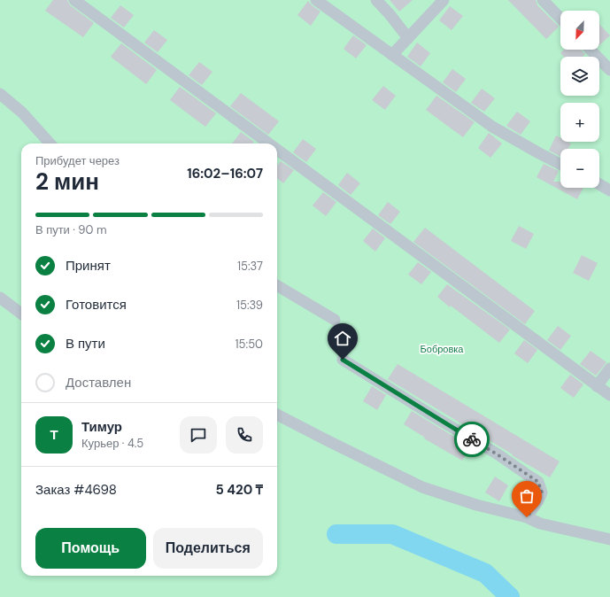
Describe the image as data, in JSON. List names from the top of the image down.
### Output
{
  "parks": ["Бобровка"],
  "north": "bottom left",
  "page": {
    "map_buttons": ["+", "−"],
    "heading": ["2 мин", "Прибудет через", "16:02–16:07"],
    "panel": [
      "Тимур",
      "Курьер · 4.5",
      "Заказ #4698",
      "5 420 ₸"
    ],
    "bar": "В пути · 90 m",
    "list": [
      ["Принят", "15:37"],
      ["Готовится", "15:39"],
      ["В пути", "15:50"],
      "Доставлен"
    ],
    "round": "Т",
    "buttons": ["Помощь", "Поделиться"]
  }
}
